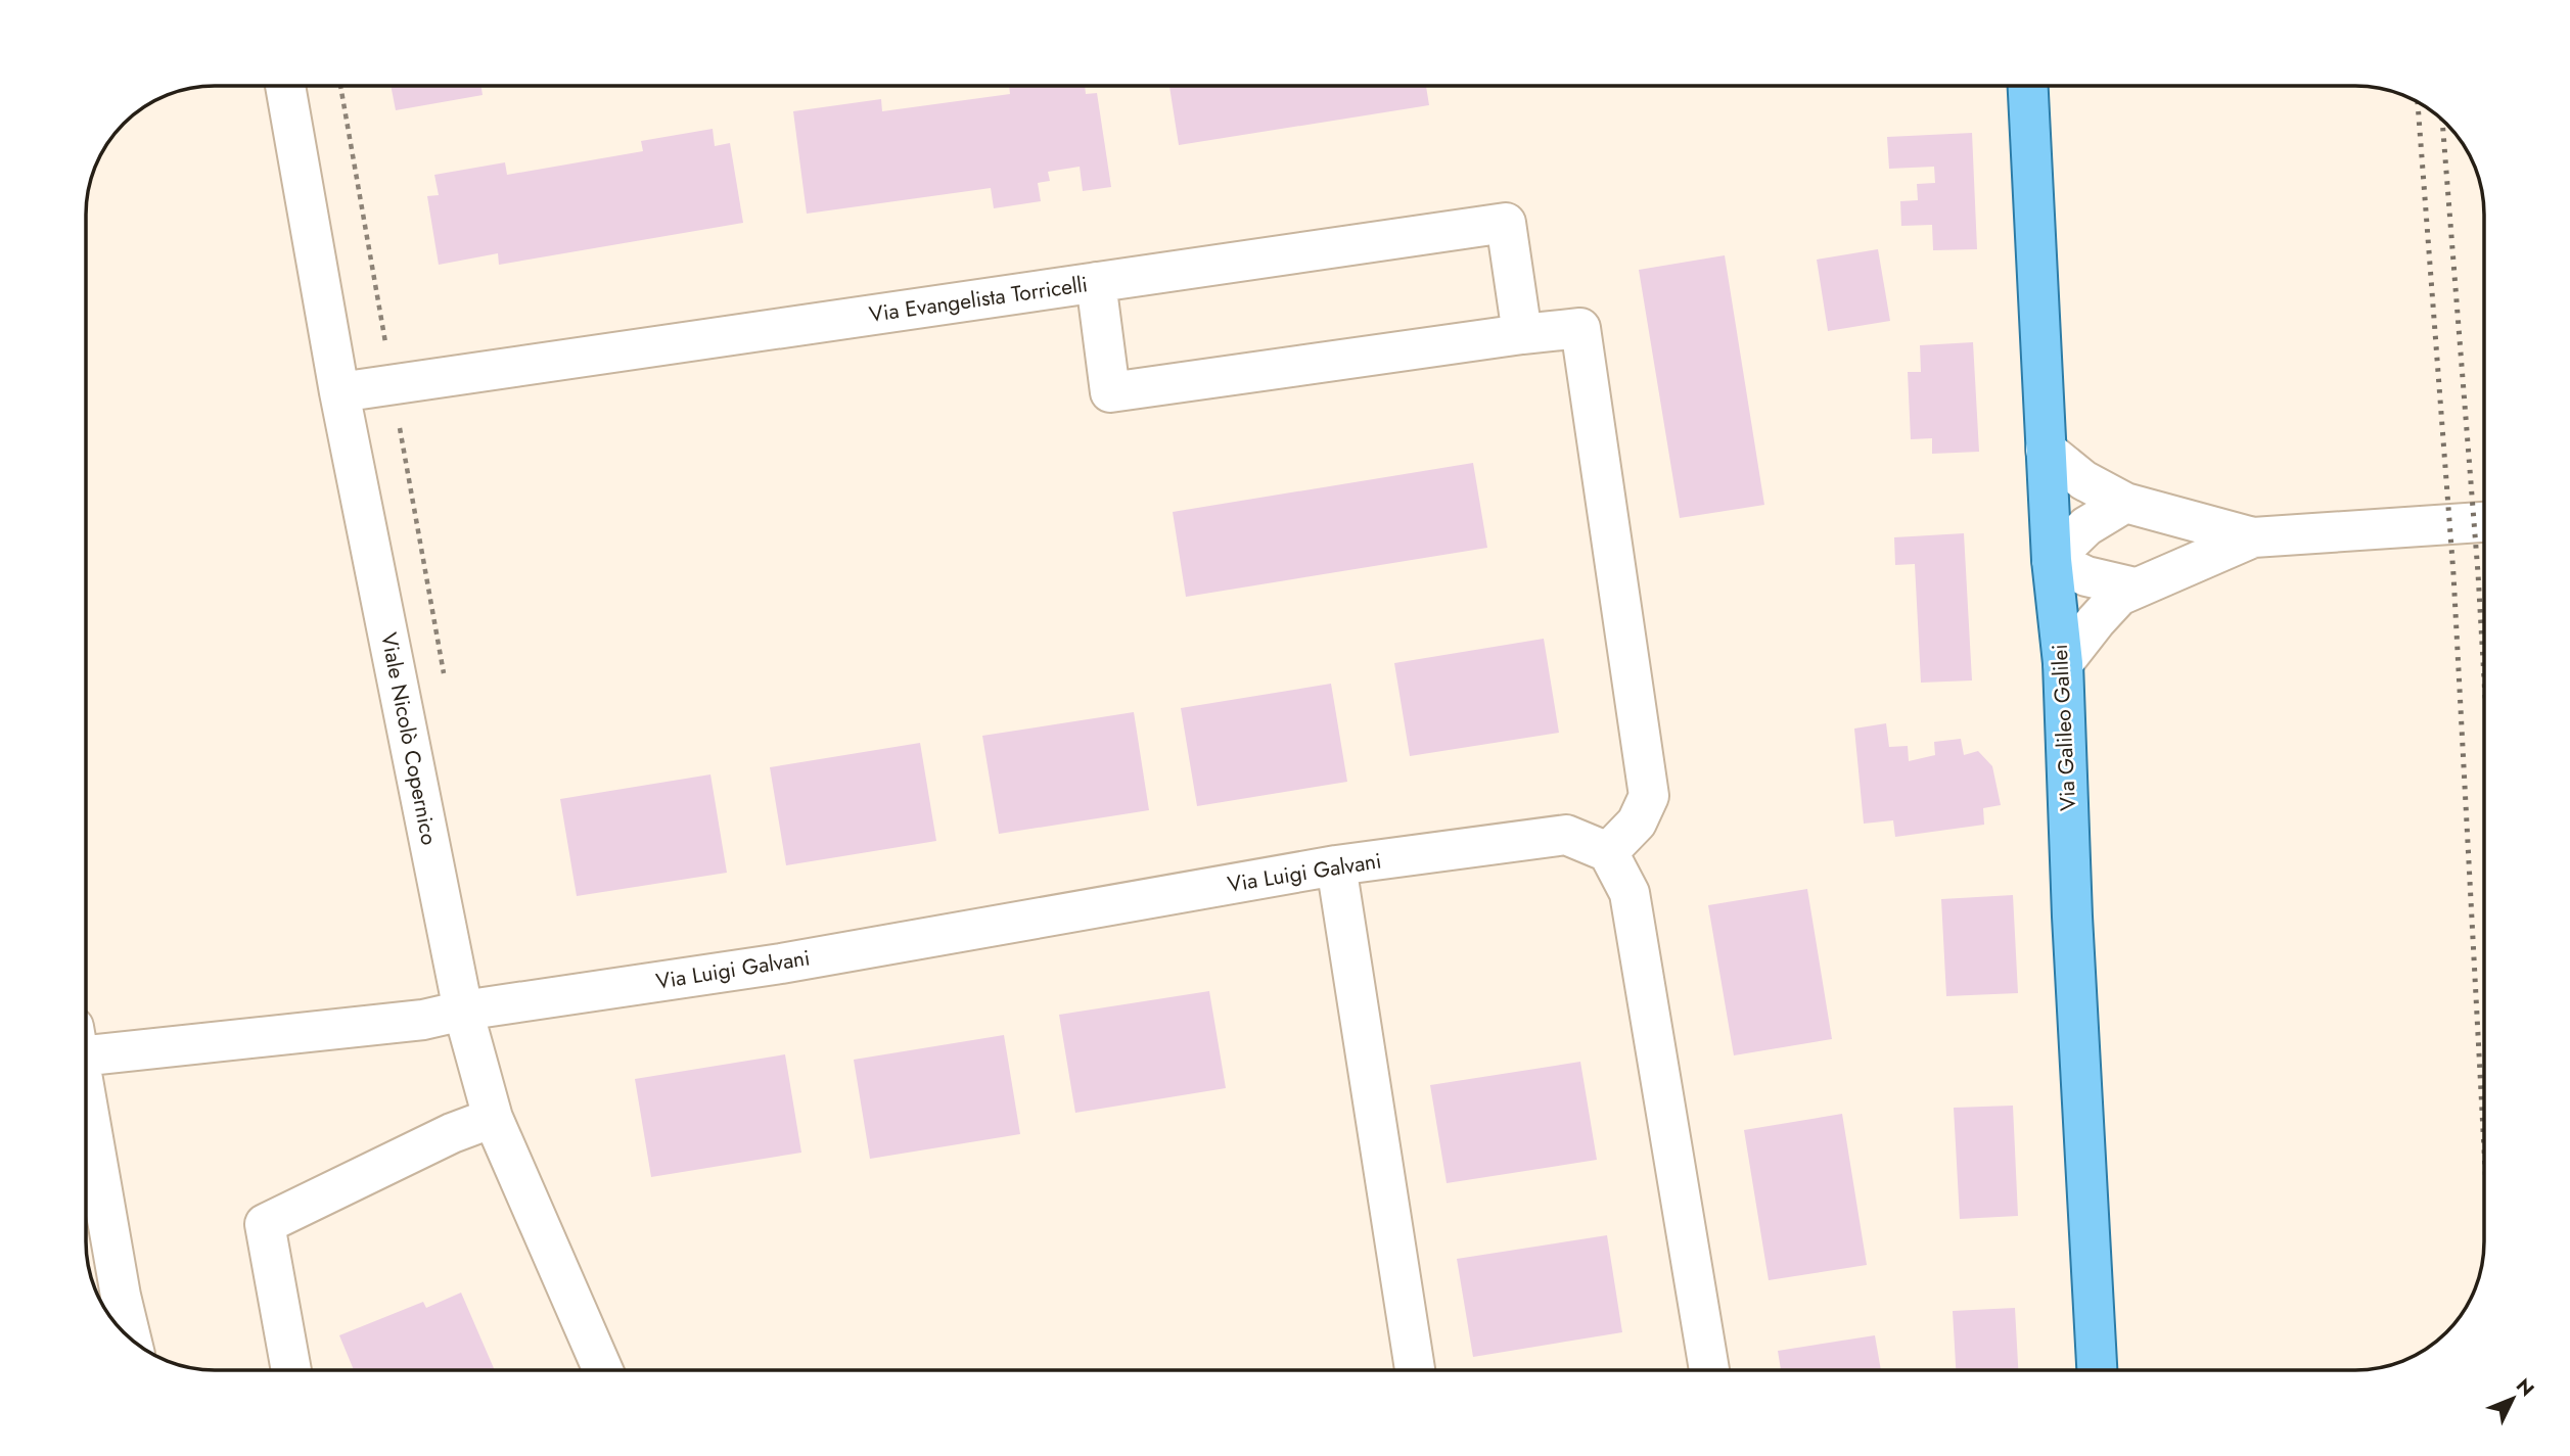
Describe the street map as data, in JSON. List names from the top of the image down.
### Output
{
  "streets": {
    "main road": ["Via Galileo Galilei"],
    "street": ["Via Evangelista Torricelli", "Viale Nicolò Copernico", "Via Luigi Galvani"]
  },
  "crossings": [
    ["Via Evangelista Torricelli", "Viale Nicolò Copernico"],
    ["Viale Nicolò Copernico", "Via Luigi Galvani"]
  ],
  "north": "top right"
}
